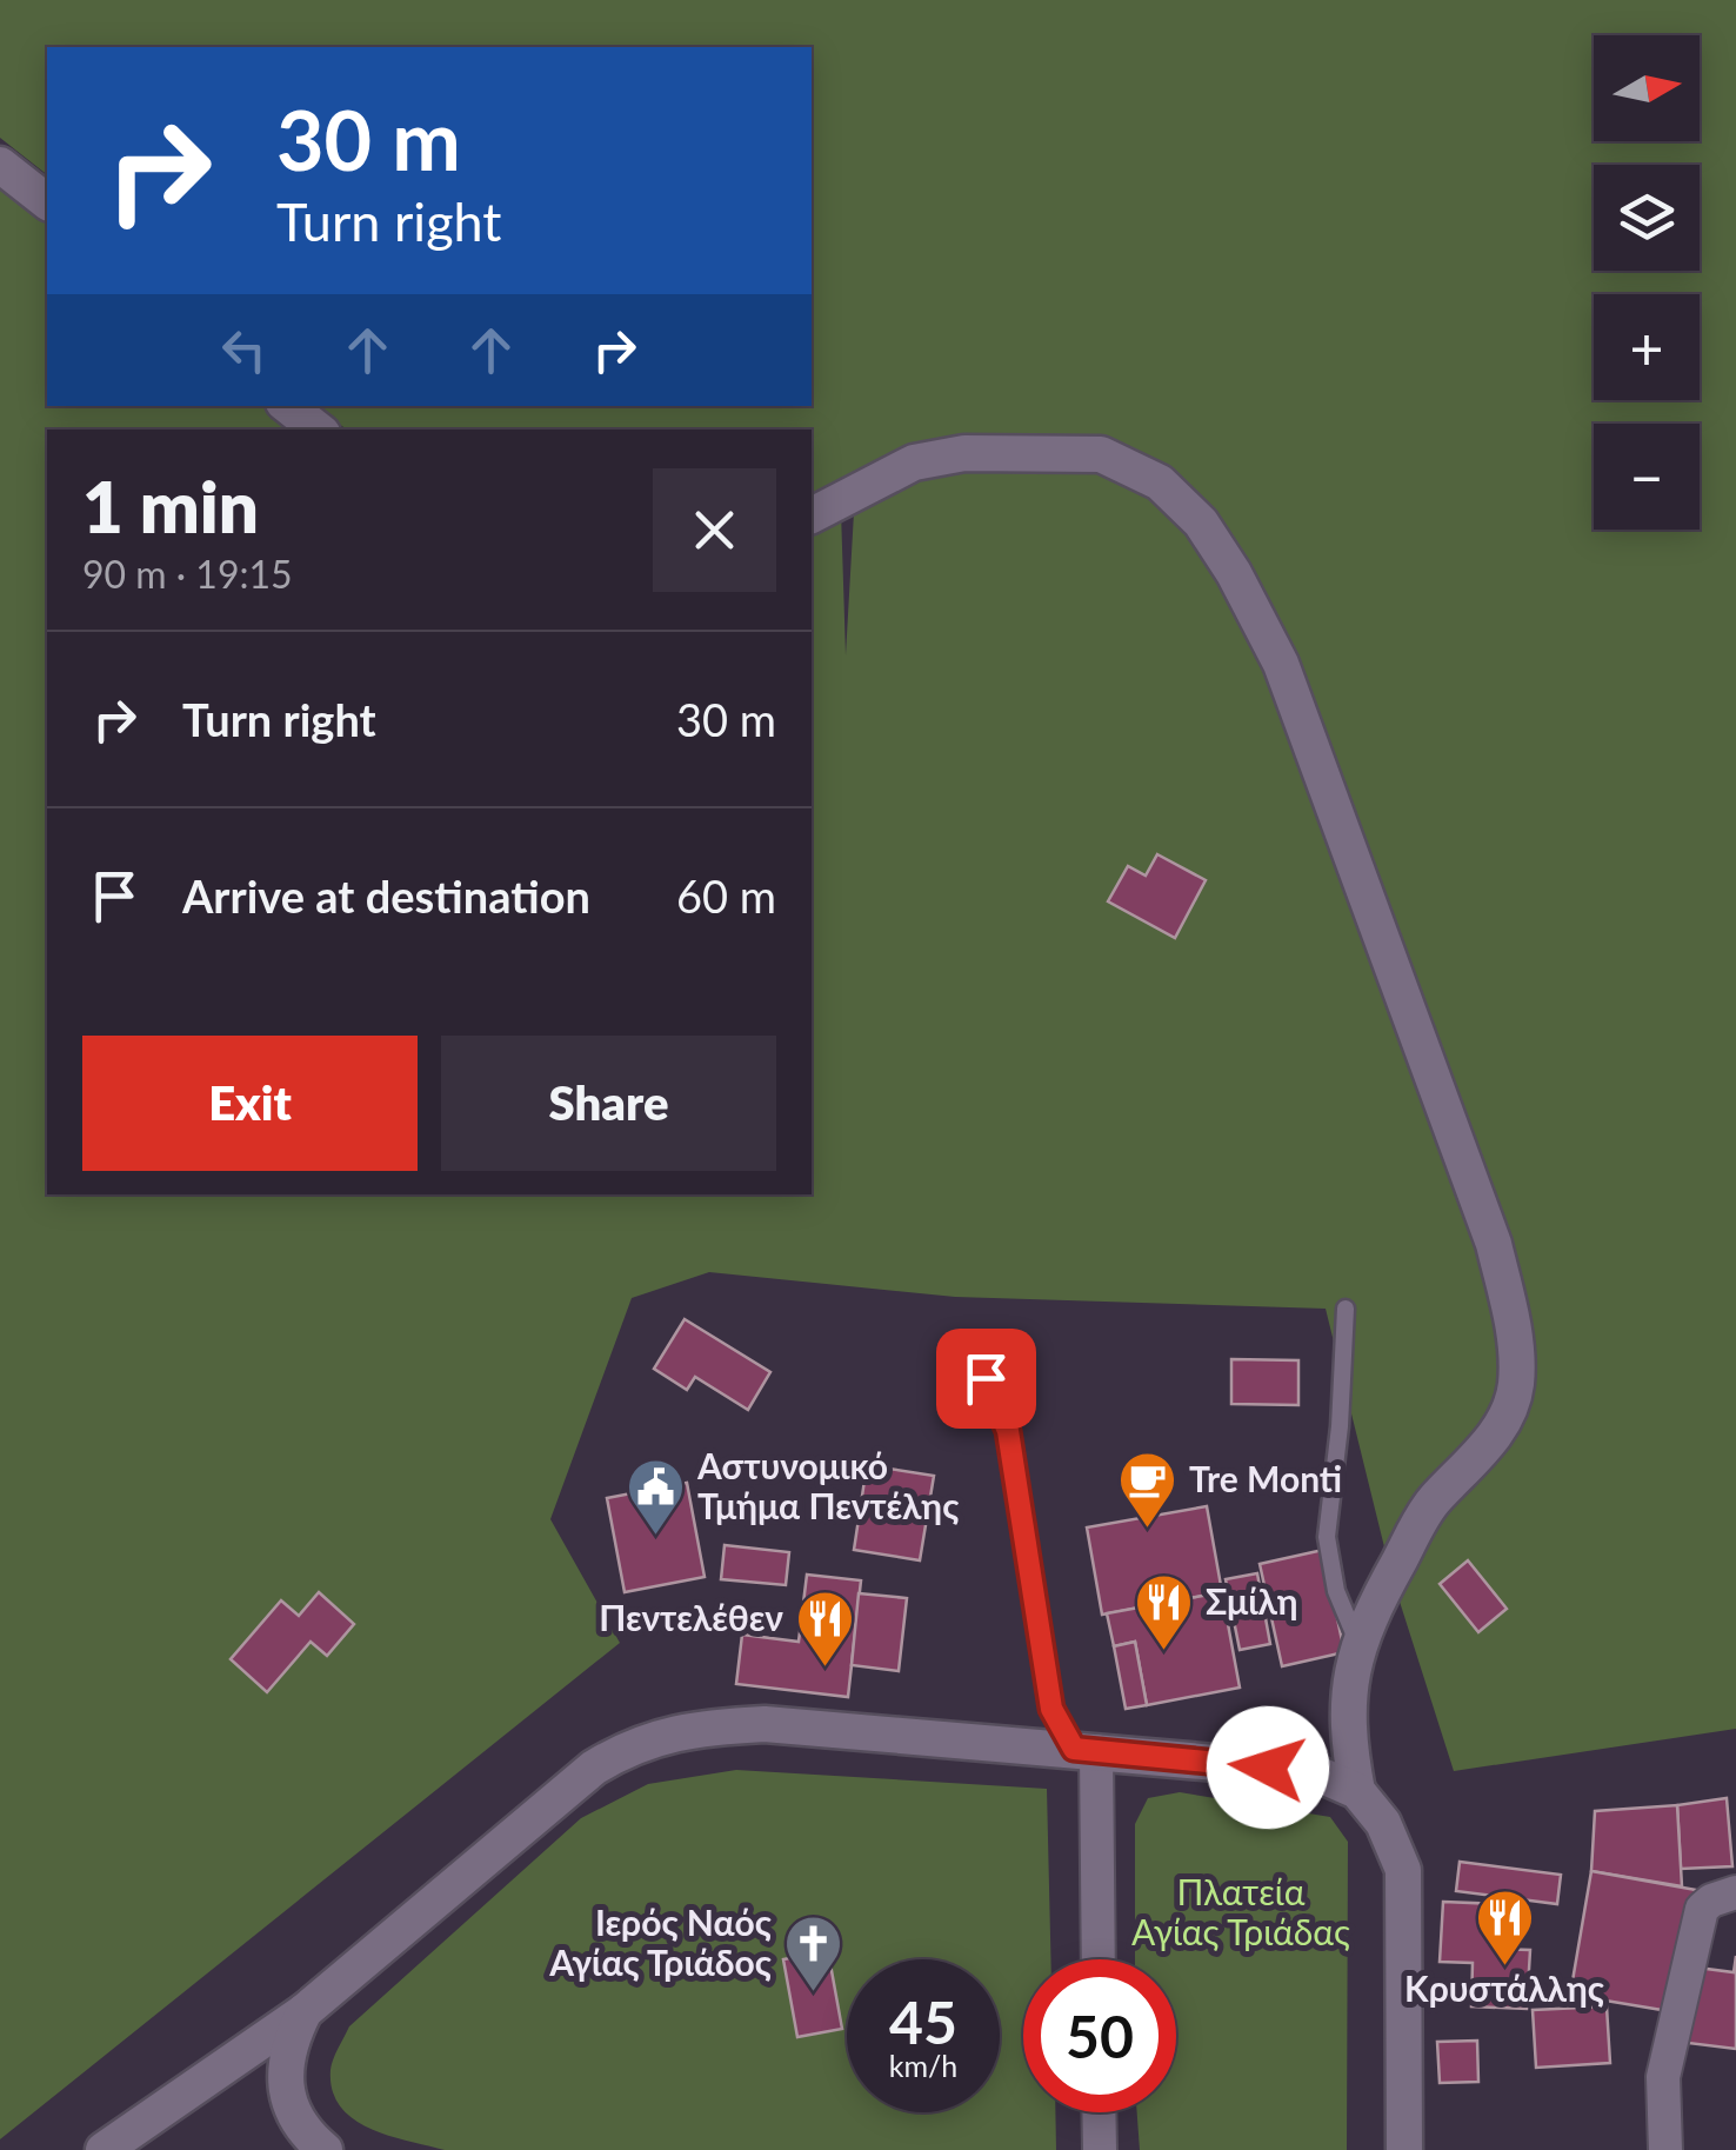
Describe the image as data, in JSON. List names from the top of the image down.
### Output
{
  "parks": ["Πλατεία Αγίας Τριάδας"],
  "places": {
    "cafe": ["Tre Monti"],
    "public building": ["Αστυνομικό Τμήμα Πεντέλης"],
    "restaurant": ["Σμίλη", "Πεντελέθεν", "Κρυστάλλης"],
    "church": ["Ιερός Ναός Αγίας Τριάδος"]
  },
  "north": "right",
  "page": {
    "map_buttons": ["+", "−"],
    "turn": ["30 m", "Turn right"],
    "heading": ["1 min", "90 m · 19:15"],
    "list": [
      {
        "name": "Turn right",
        "value": "30 m"
      },
      {
        "name": "Arrive at destination",
        "value": "60 m"
      }
    ],
    "buttons": ["Exit", "Share"],
    "speed": "45 km/h",
    "limit": "50"
  }
}
